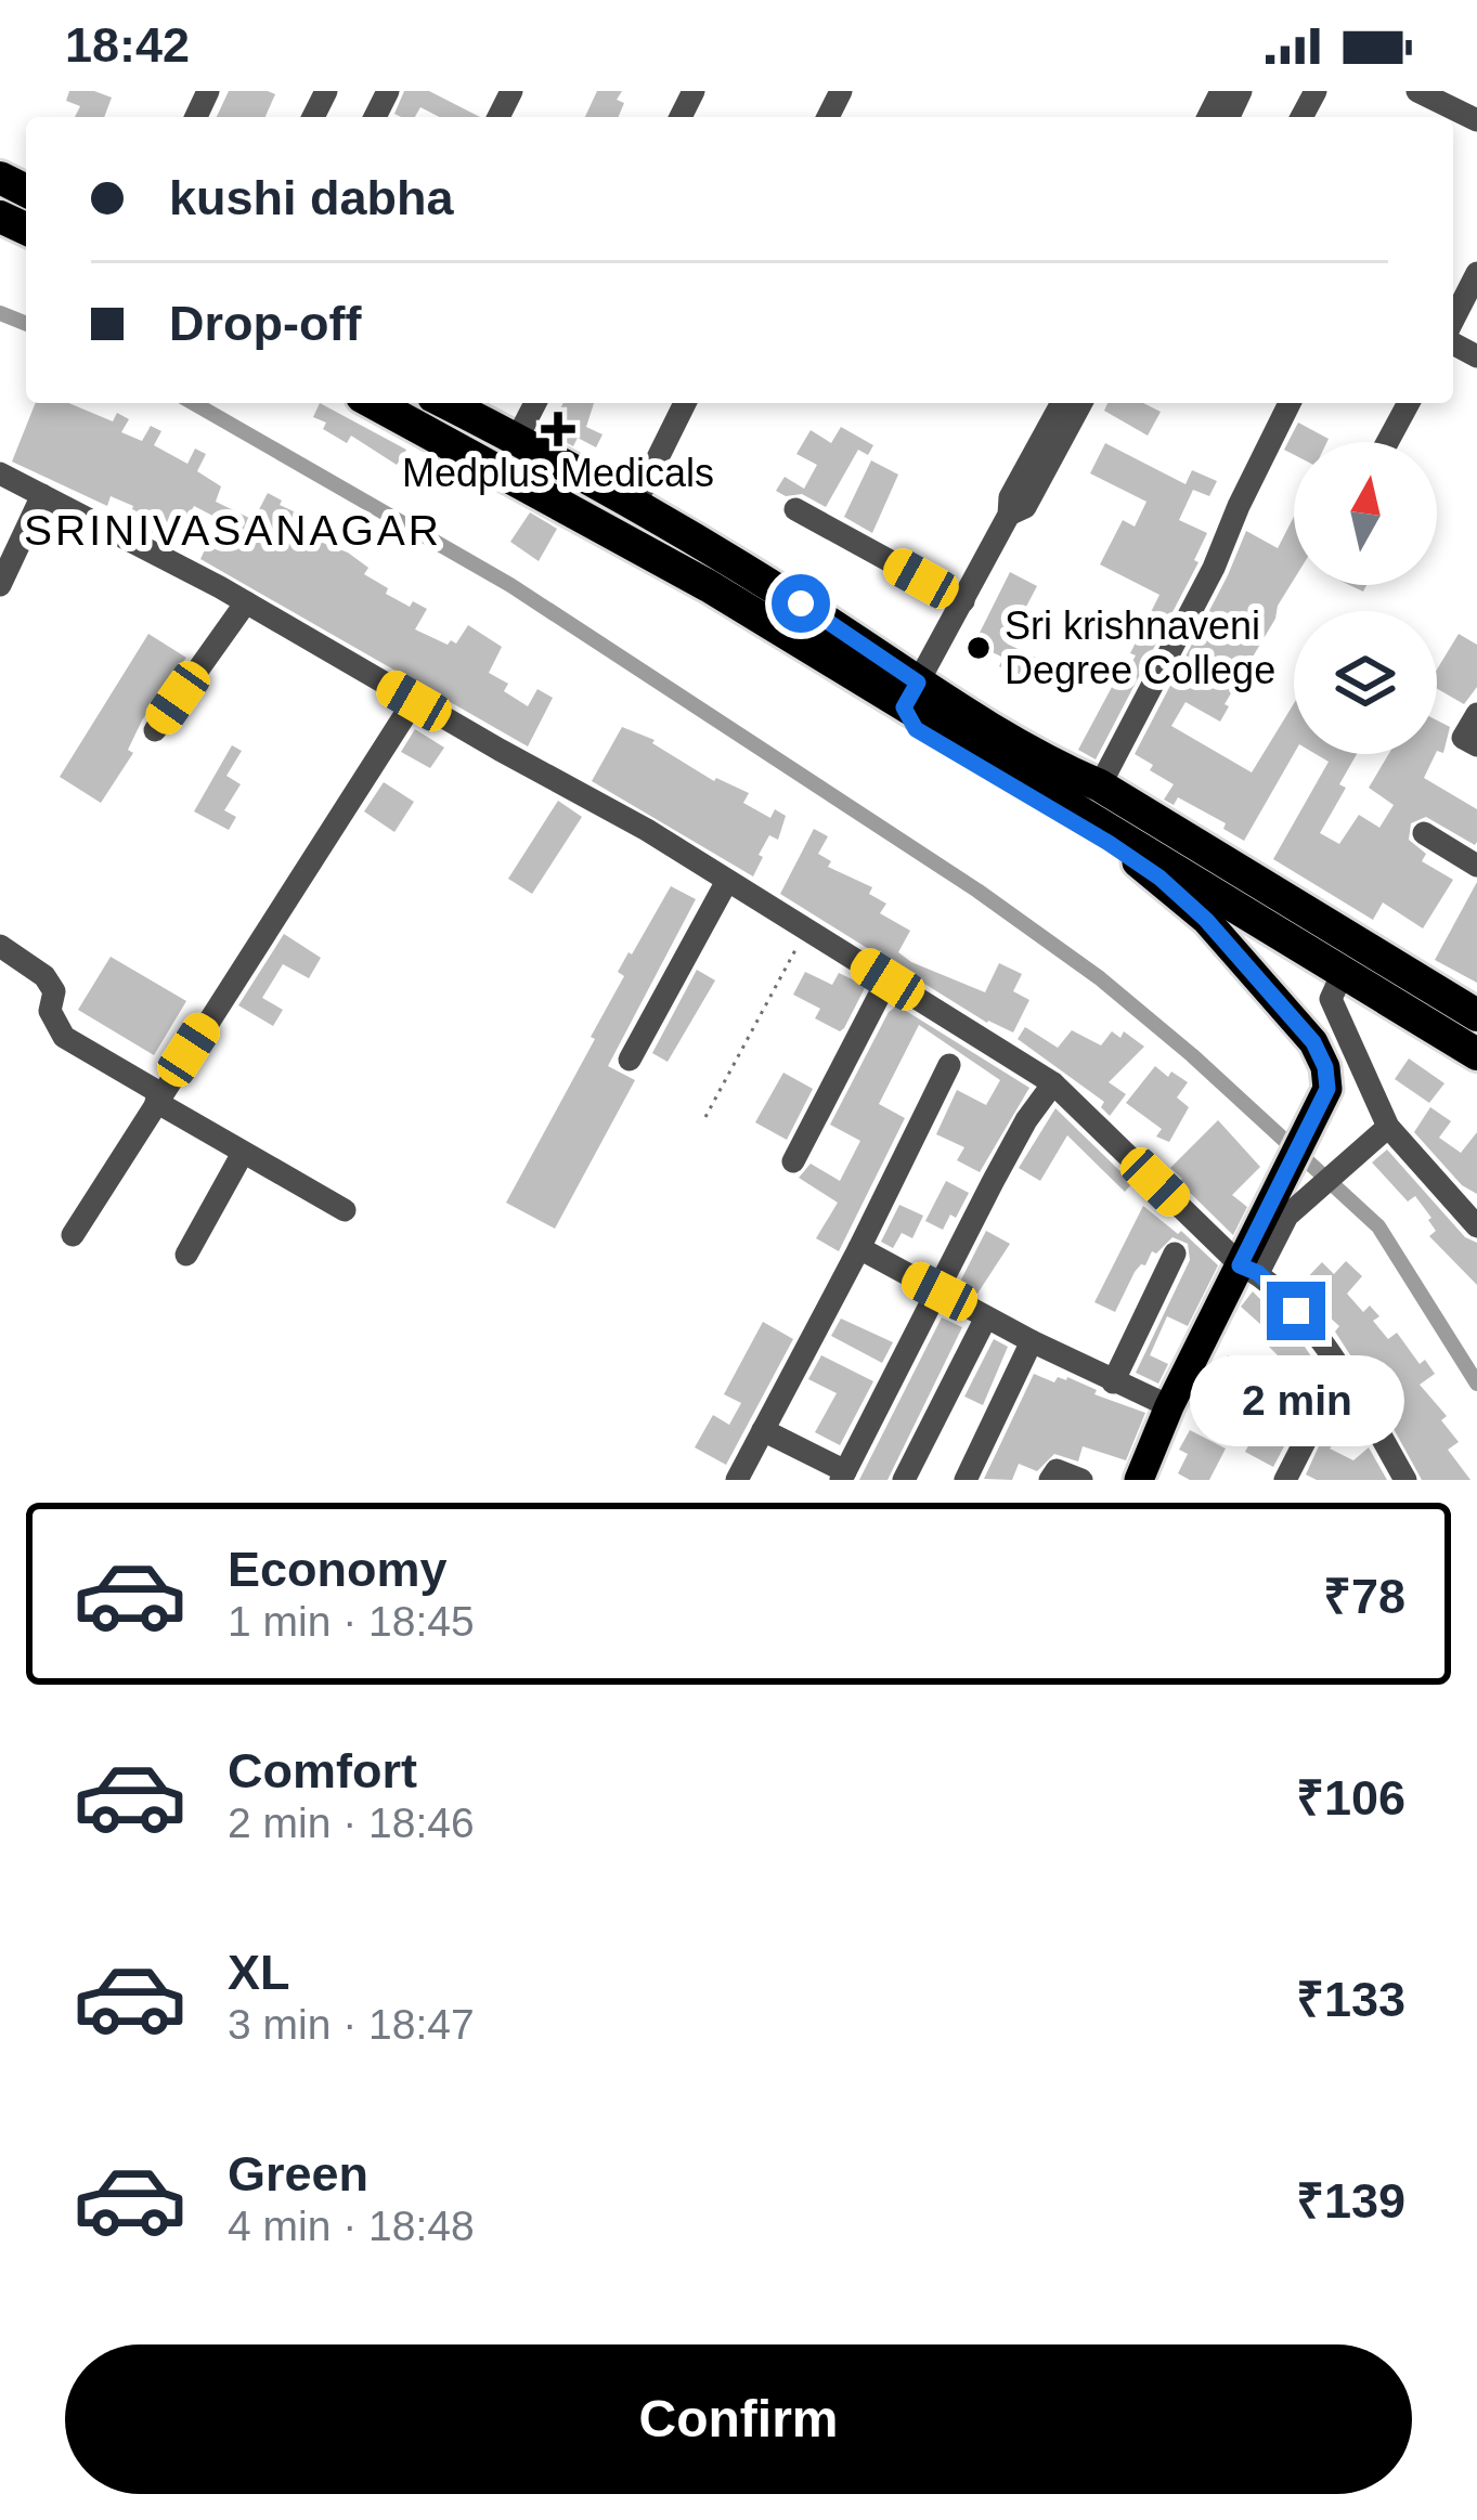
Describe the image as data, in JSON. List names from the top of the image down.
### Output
{
  "districts": ["SRINIVASANAGAR"],
  "places": {
    "health": ["Medplus Medicals"],
    "other": ["Sri krishnaveni Degree College"]
  },
  "north": "top",
  "page": {
    "status": "18:42",
    "banner": ["kushi dabha", "Drop-off"],
    "bubble": "2 min",
    "list": [
      {
        "name": "Economy",
        "note": "1 min · 18:45",
        "value": "₹78"
      },
      {
        "name": "Comfort",
        "note": "2 min · 18:46",
        "value": "₹106"
      },
      {
        "name": "XL",
        "note": "3 min · 18:47",
        "value": "₹133"
      },
      {
        "name": "Green",
        "note": "4 min · 18:48",
        "value": "₹139"
      }
    ],
    "buttons": "Confirm"
  }
}
